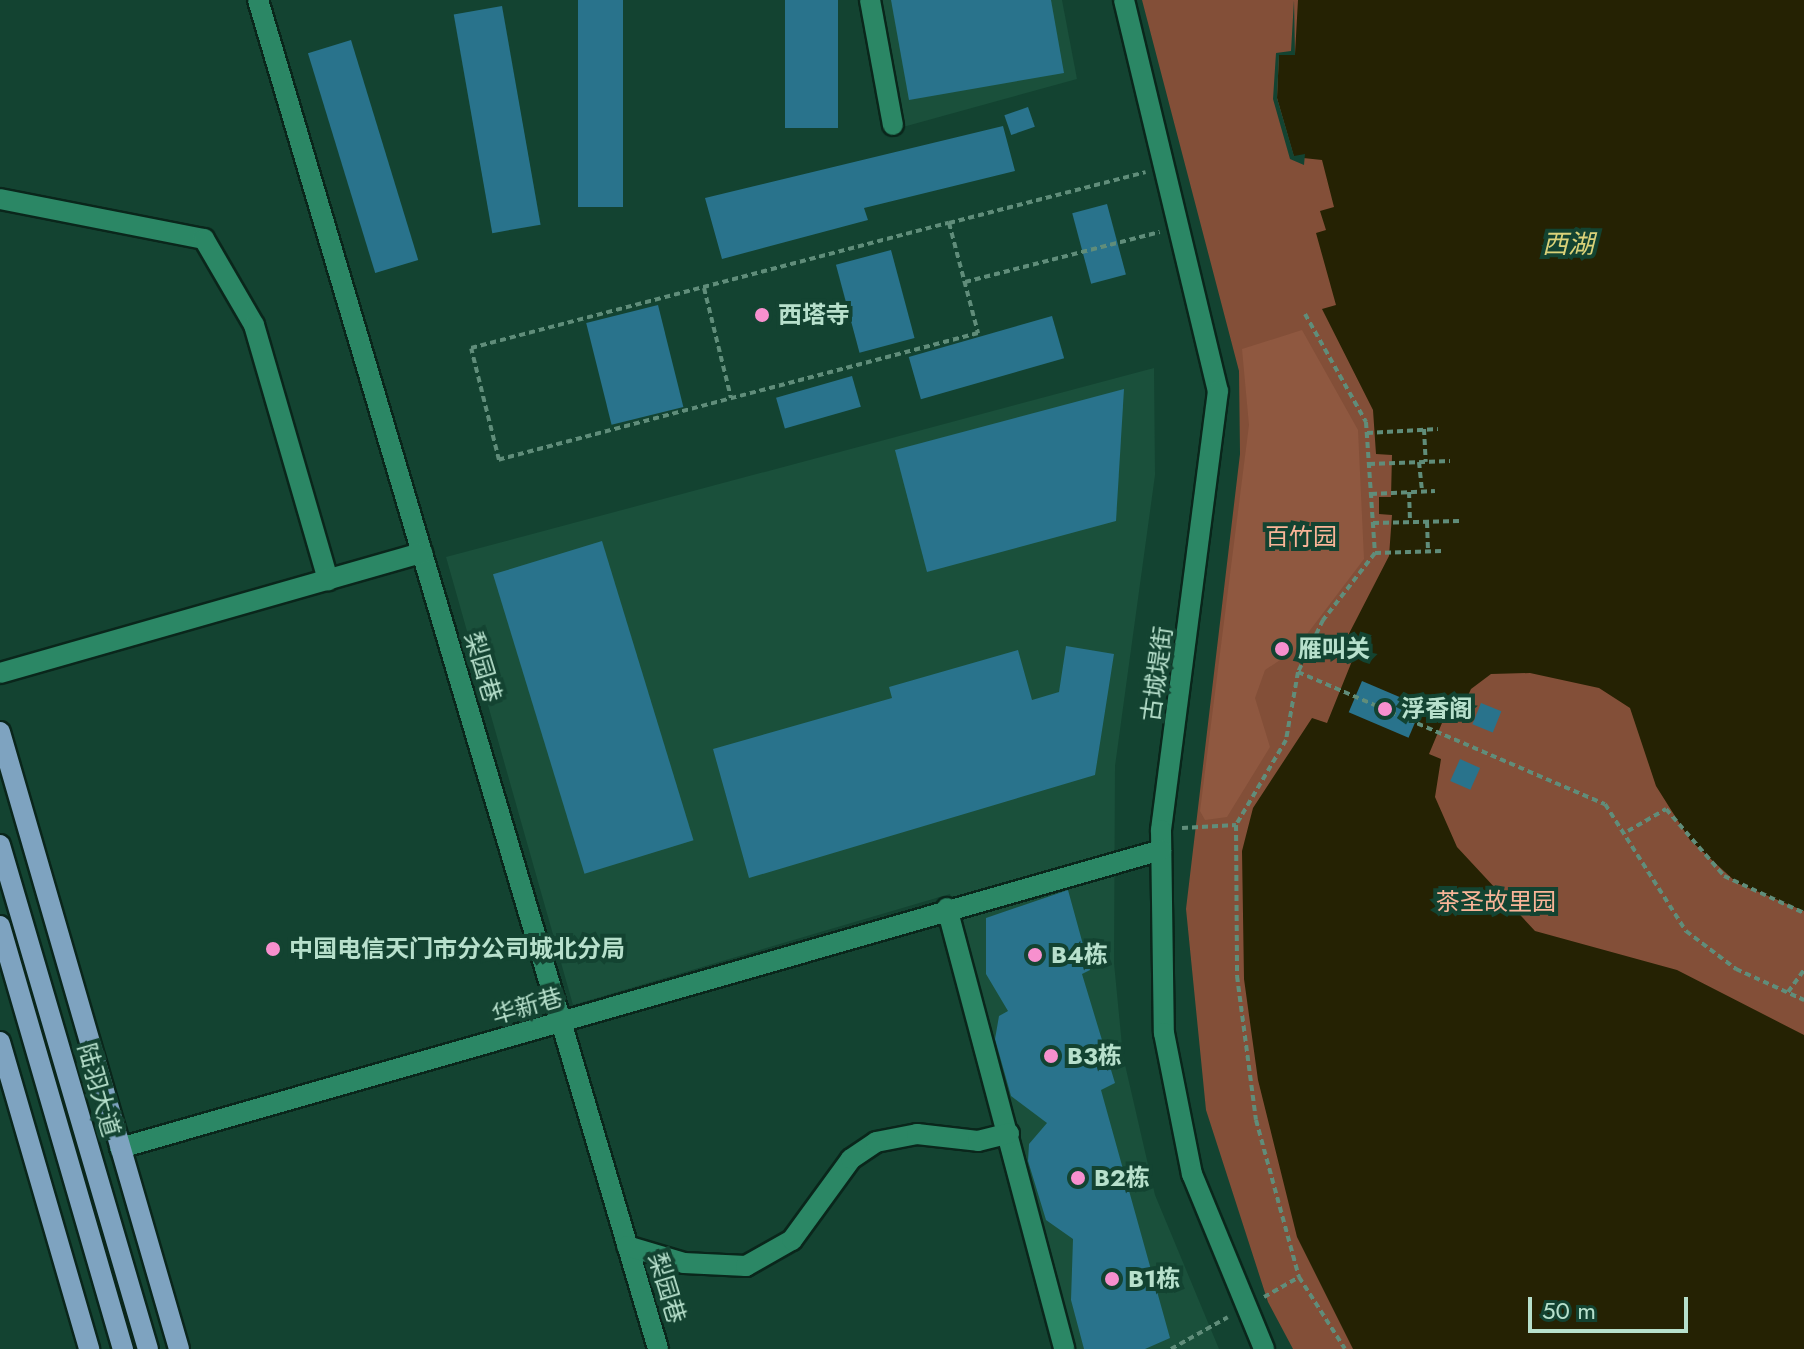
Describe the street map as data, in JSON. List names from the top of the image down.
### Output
{
  "streets": {
    "main road": ["陆羽大道"],
    "street": ["梨园巷", "古城堤街", "华新巷"]
  },
  "crossings": [
    ["梨园巷", "华新巷"],
    ["古城堤街", "华新巷"]
  ],
  "water": ["西湖"],
  "parks": ["百竹园", "茶圣故里园"],
  "places": [
    "西塔寺",
    "雁叫关",
    "浮香阁",
    "中国电信天门市分公司城北分局",
    "B4栋",
    "B3栋",
    "B2栋",
    "B1栋"
  ],
  "scale_bar": "50 m"
}
